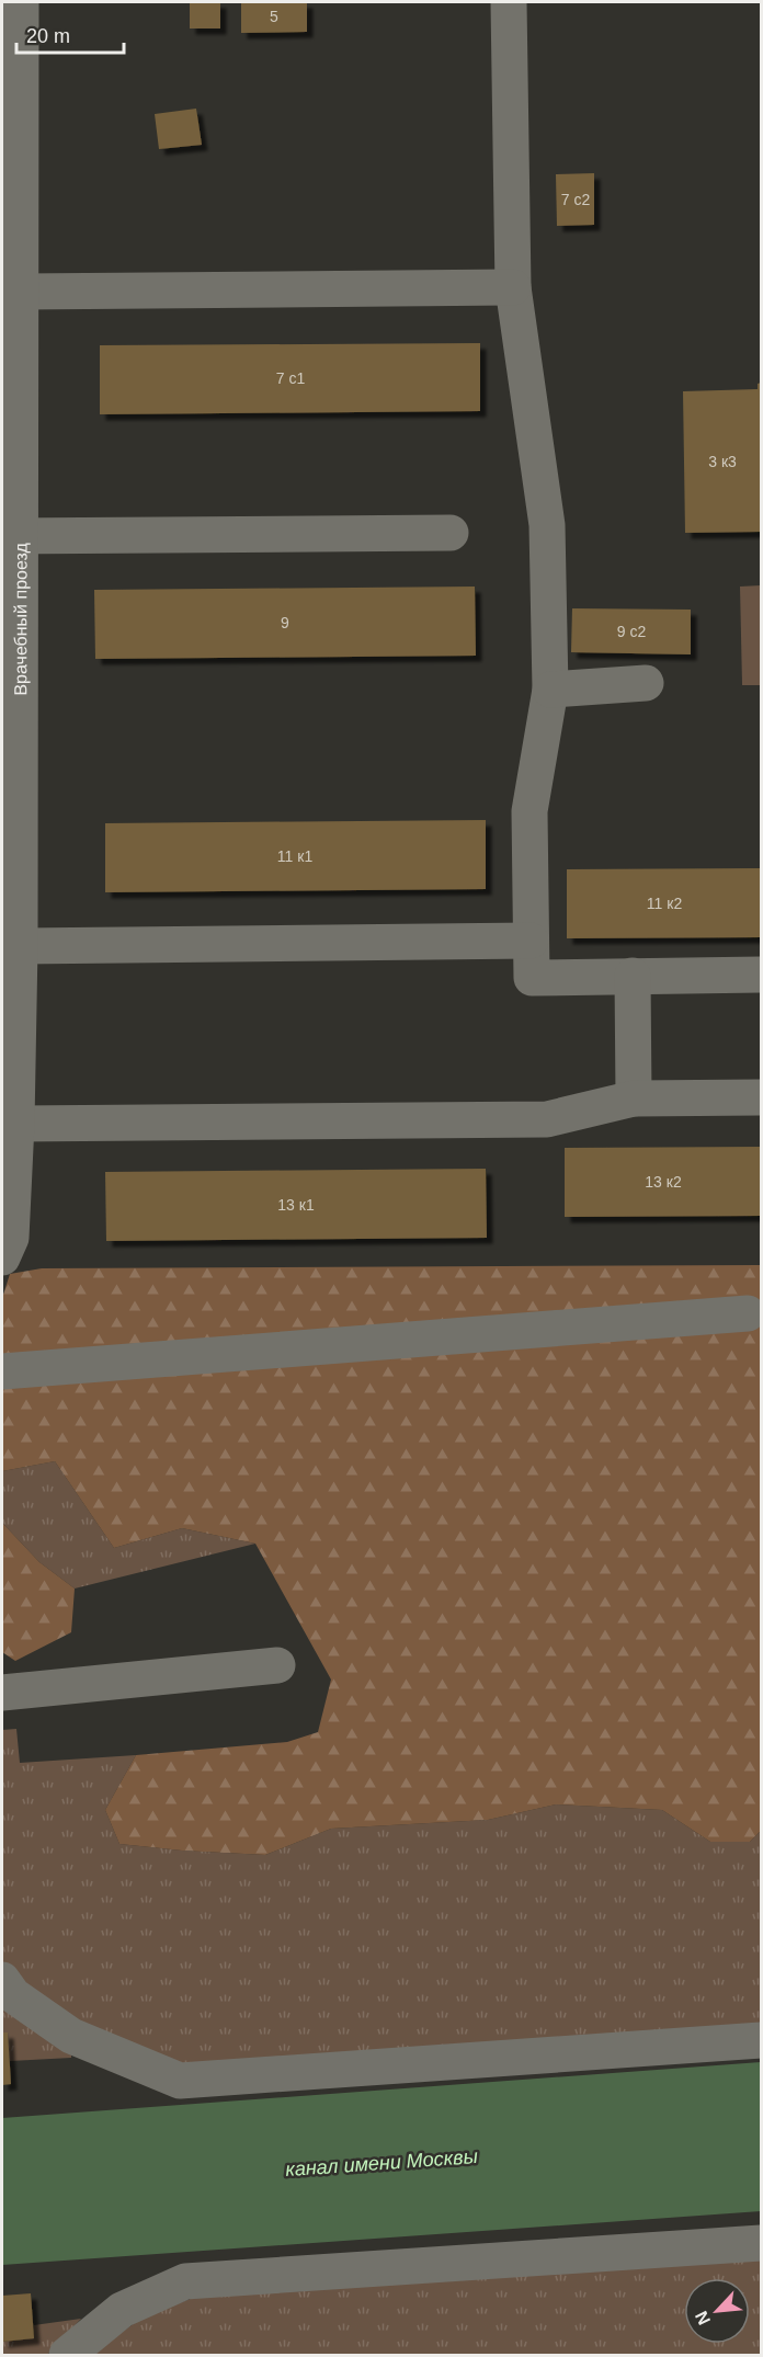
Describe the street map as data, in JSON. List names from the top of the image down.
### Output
{
  "streets": {
    "street": ["Врачебный проезд"]
  },
  "water": ["канал имени Москвы"],
  "house_numbers": [
    "5",
    "7 с2",
    "7 с1",
    "3 к3",
    "9",
    "9 с2",
    "11 к1",
    "11 к2",
    "13 к2",
    "13 к1"
  ],
  "scale_bar": "20 m",
  "north": "bottom left"
}
